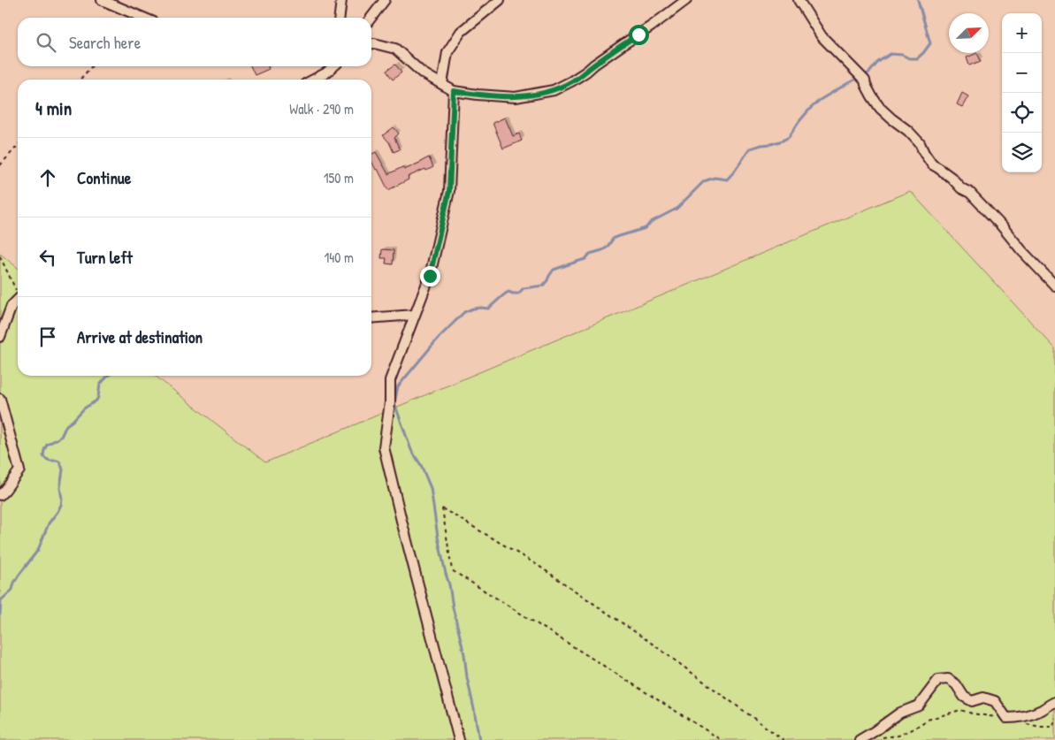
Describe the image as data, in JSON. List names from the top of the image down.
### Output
{
  "north": "top right",
  "page": {
    "map_buttons": ["+", "−"],
    "search": "Search here",
    "heading": ["4 min", "Walk · 290 m"],
    "list": [
      ["Continue", "150 m"],
      ["Turn left", "140 m"],
      "Arrive at destination"
    ]
  }
}
